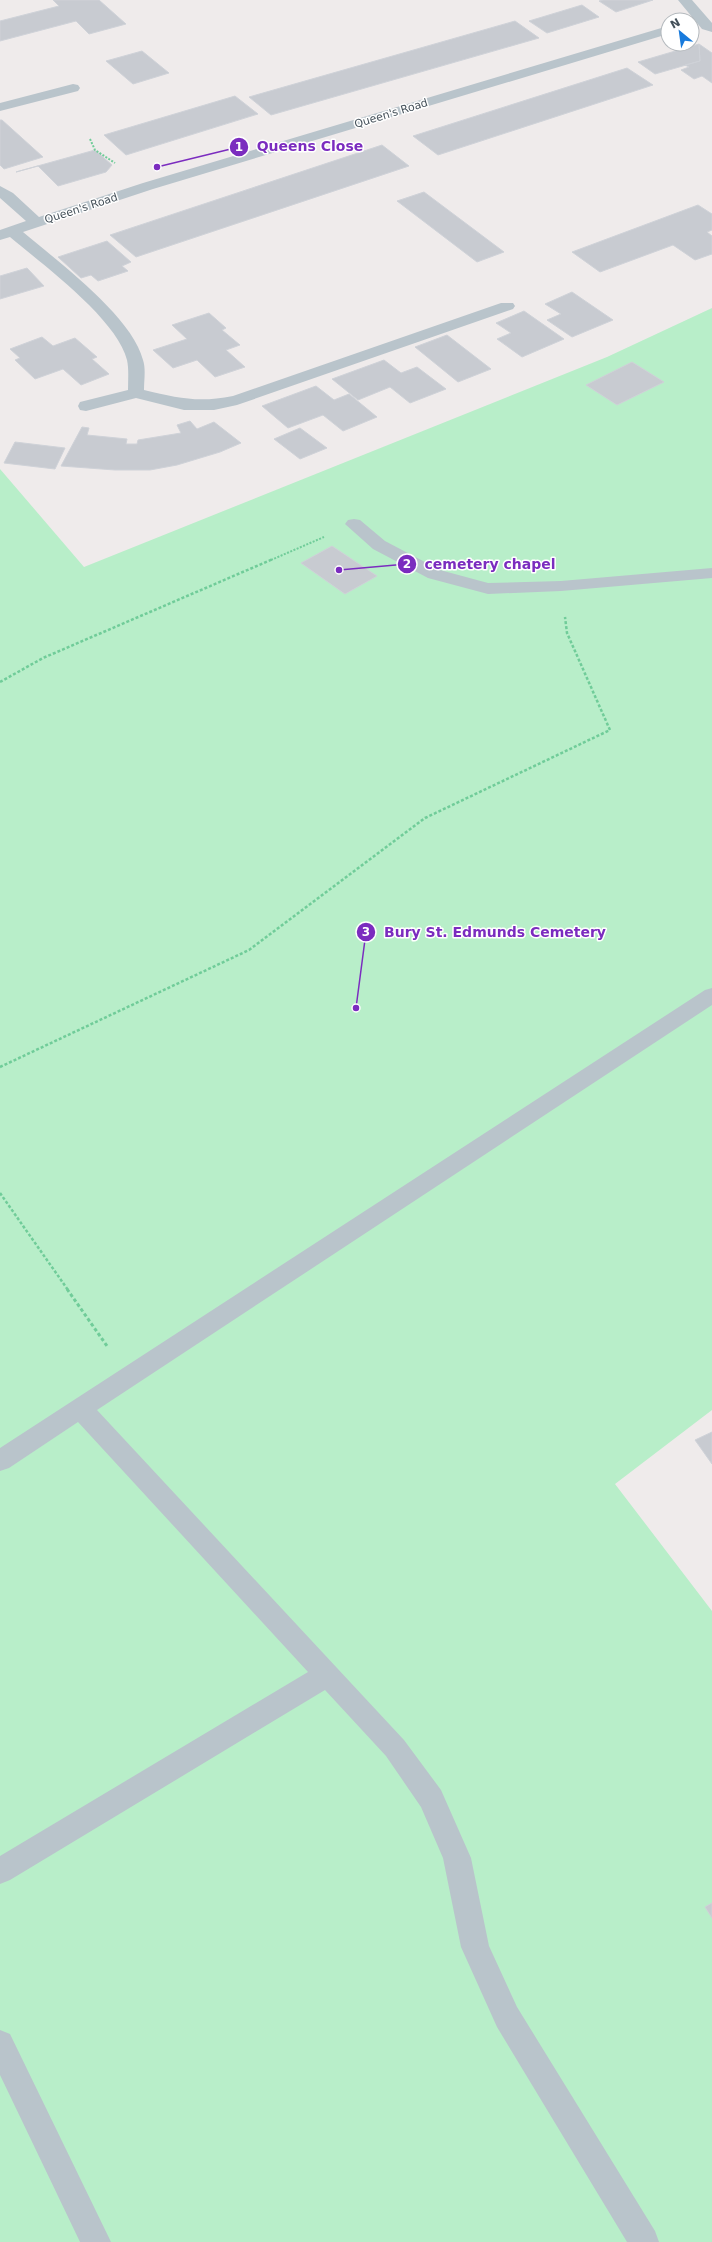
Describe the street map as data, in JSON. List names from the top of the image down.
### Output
{
  "streets": {
    "street": ["Queen's Road"]
  },
  "places": ["Queens Close", "cemetery chapel", "Bury St. Edmunds Cemetery"],
  "north": "top left"
}
